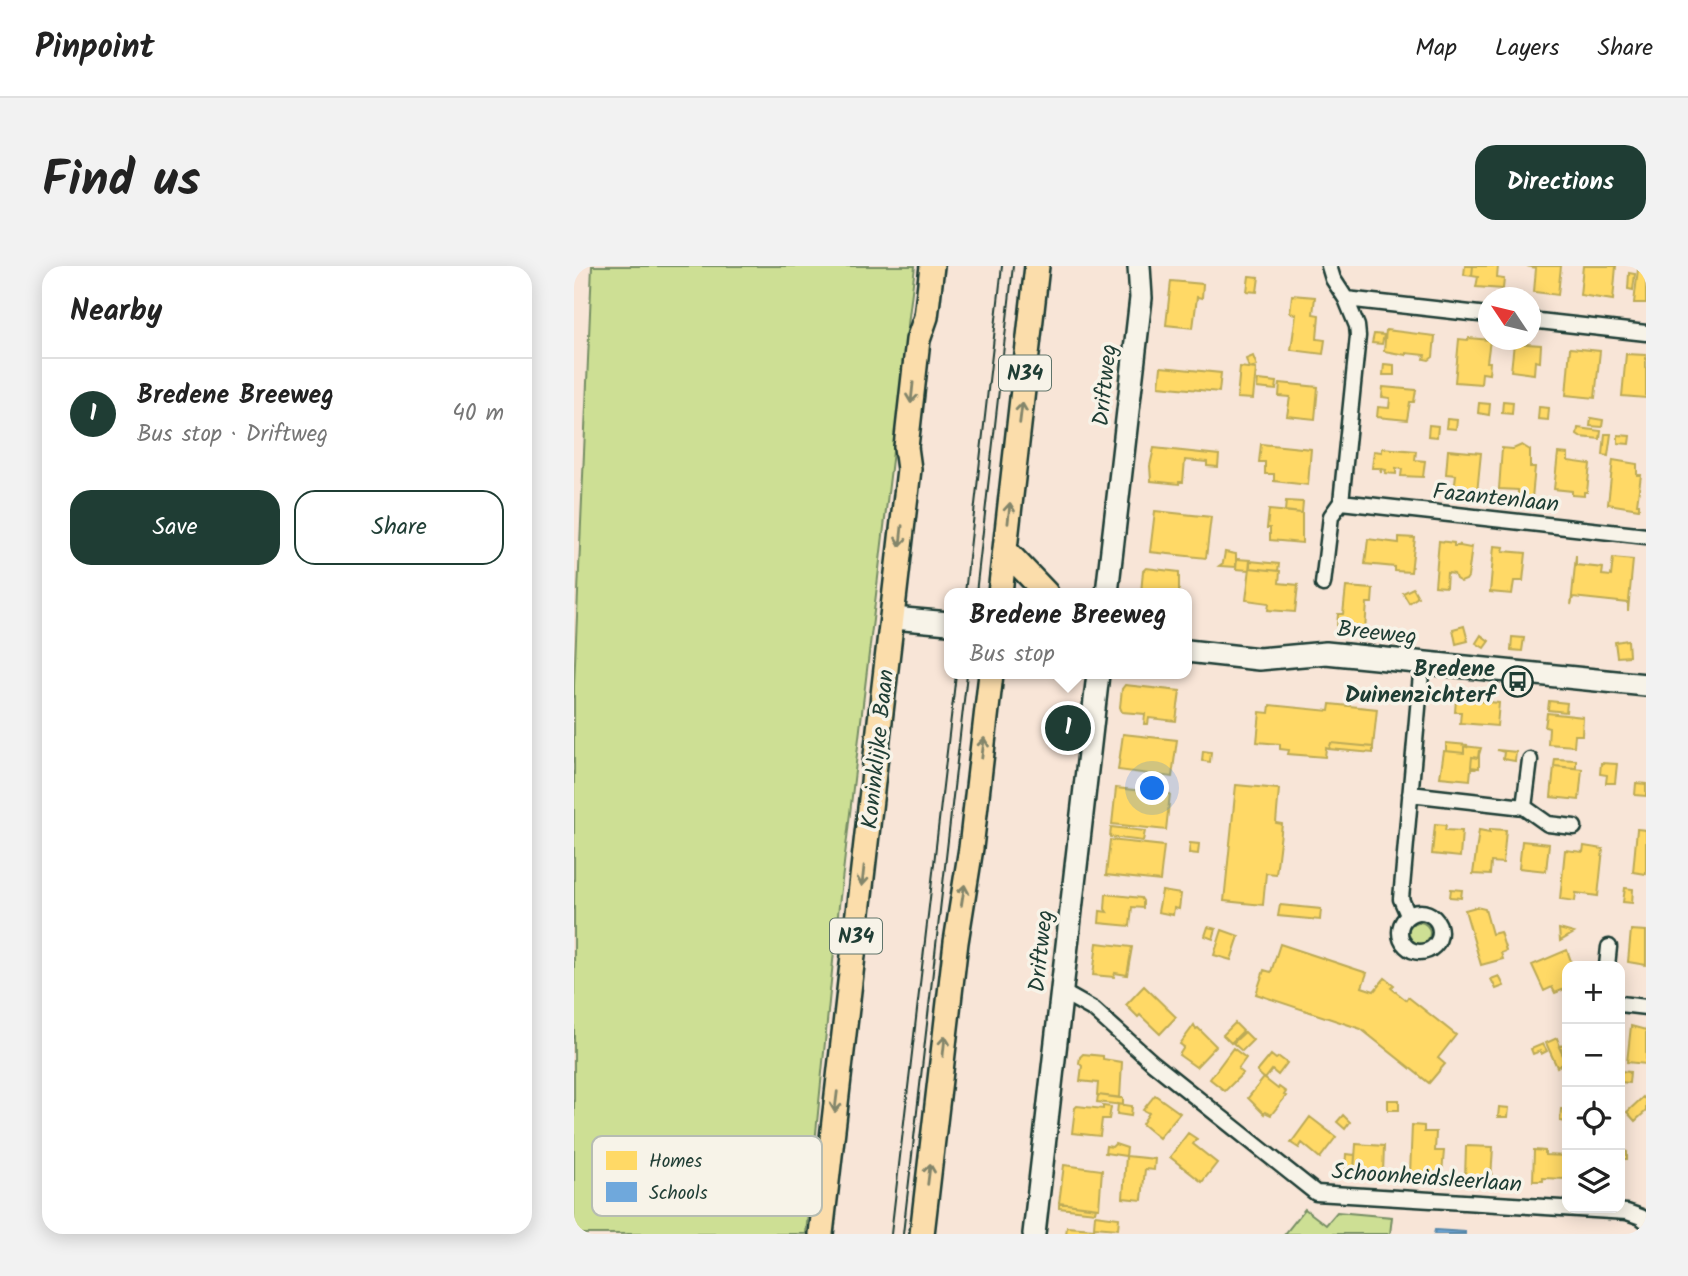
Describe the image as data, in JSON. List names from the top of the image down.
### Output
{
  "streets": {
    "main road": ["N34", "Koninklijke Baan"],
    "street": [
      "Driftweg",
      "Fazantenlaan",
      "Breeweg",
      "Schoonheidsleerlaan"
    ]
  },
  "crossings": [
    ["Driftweg", "Schoonheidsleerlaan"]
  ],
  "places": {
    "bus stop": ["Bredene Duinenzichterf"]
  },
  "legend": ["Homes", "Schools"],
  "north": "top left",
  "page": {
    "header": "Pinpoint",
    "nav": ["Map", "Layers", "Share"],
    "title": "Find us",
    "buttons": [
      "Directions",
      ["Save", "Share"]
    ],
    "heading": "Nearby",
    "list": [
      {
        "mark": "1",
        "name": "Bredene Breeweg",
        "note": "Bus stop · Driftweg",
        "value": "40 m"
      }
    ],
    "popup": ["Bredene Breeweg", "Bus stop"],
    "pins": "1",
    "map_buttons": ["+", "−"]
  }
}
